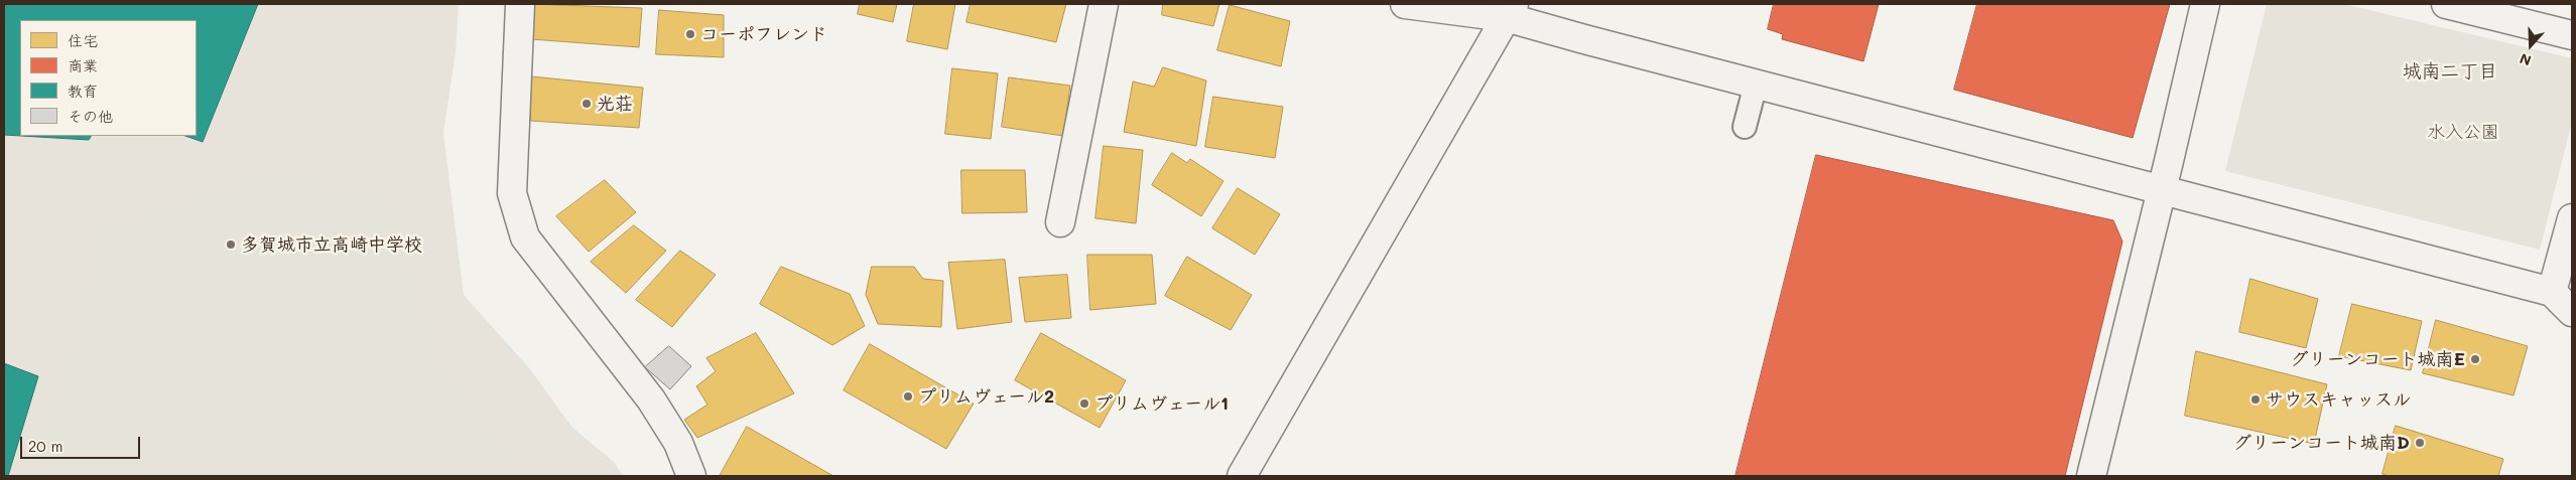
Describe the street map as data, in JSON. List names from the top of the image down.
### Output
{
  "districts": ["城南二丁目"],
  "parks": ["水入公園"],
  "places": [
    "コーポフレンド",
    "光荘",
    "多賀城市立高崎中学校",
    "グリーンコート城南E",
    "プリムヴェール2",
    "サウスキャッスル",
    "プリムヴェール1",
    "グリーンコート城南D"
  ],
  "legend": [
    "住宅",
    "商業",
    "教育",
    "その他"
  ],
  "scale_bar": "20 m",
  "north": "bottom"
}
